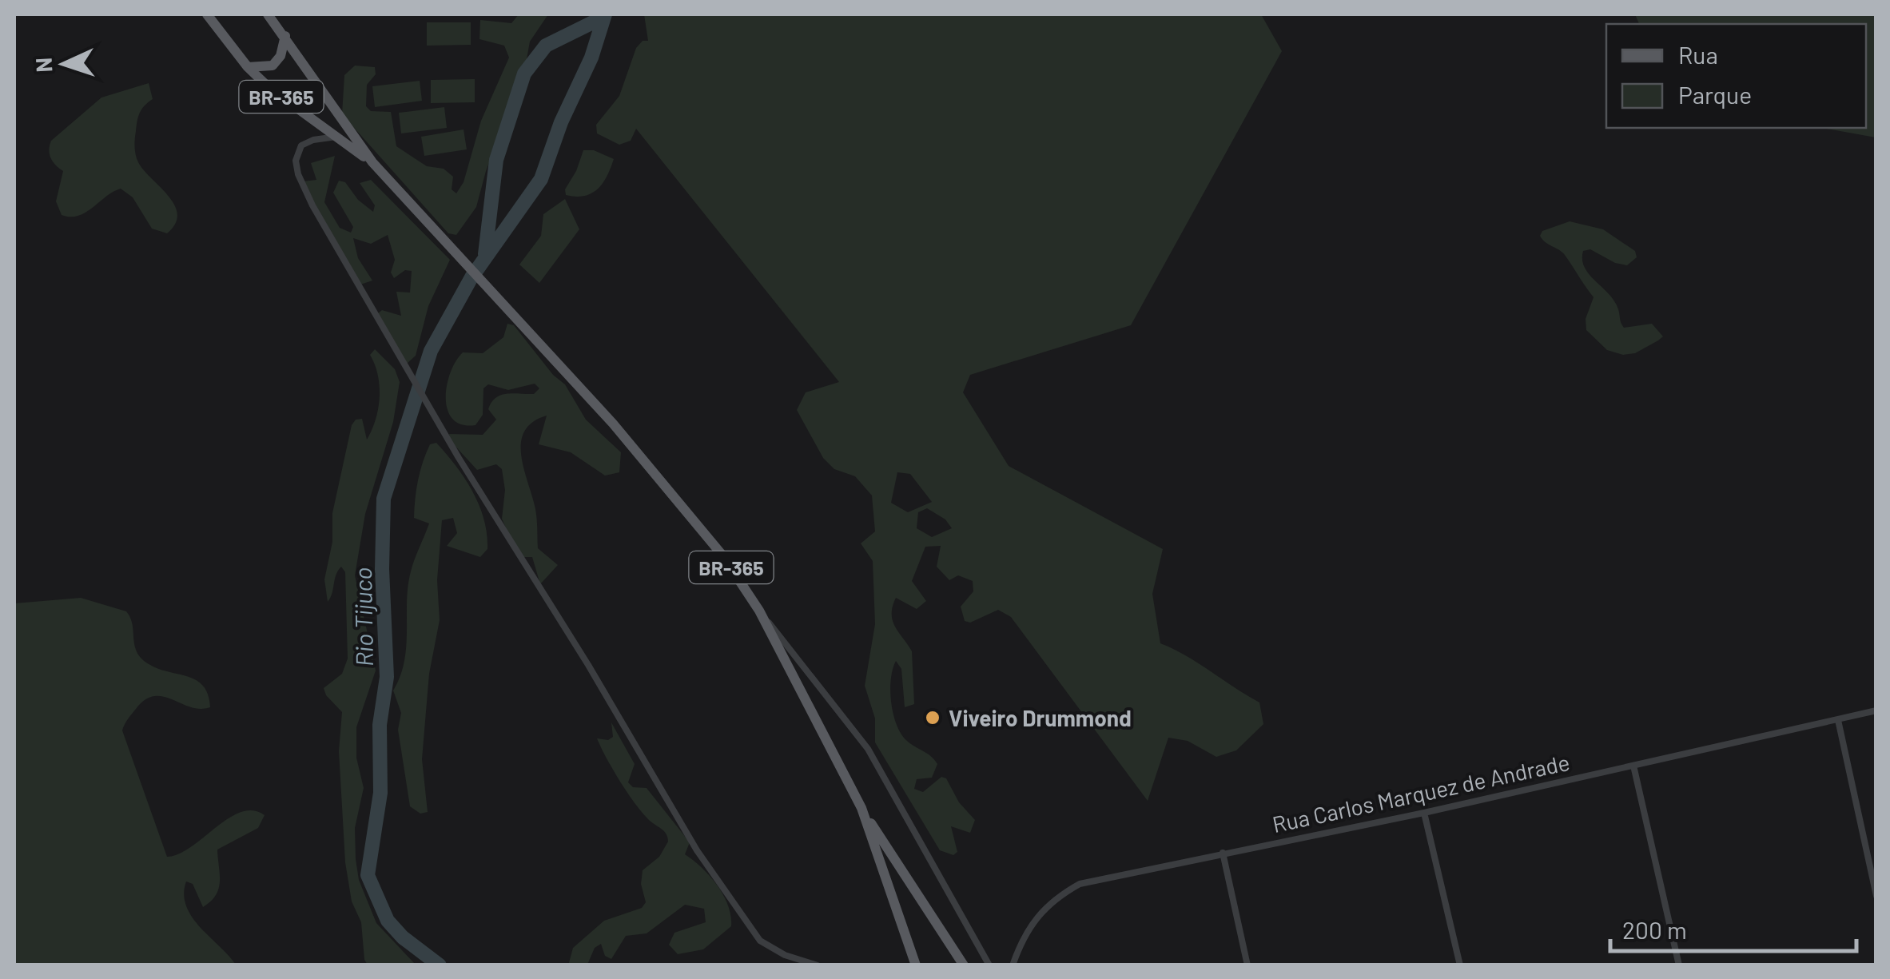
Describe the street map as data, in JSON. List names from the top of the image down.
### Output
{
  "streets": {
    "main road": ["BR-365"],
    "street": ["Rua Carlos Marquez de Andrade"]
  },
  "water": ["Rio Tijuco"],
  "places": ["Viveiro Drummond"],
  "legend": ["Rua", "Parque"],
  "scale_bar": "200 m",
  "north": "left"
}
